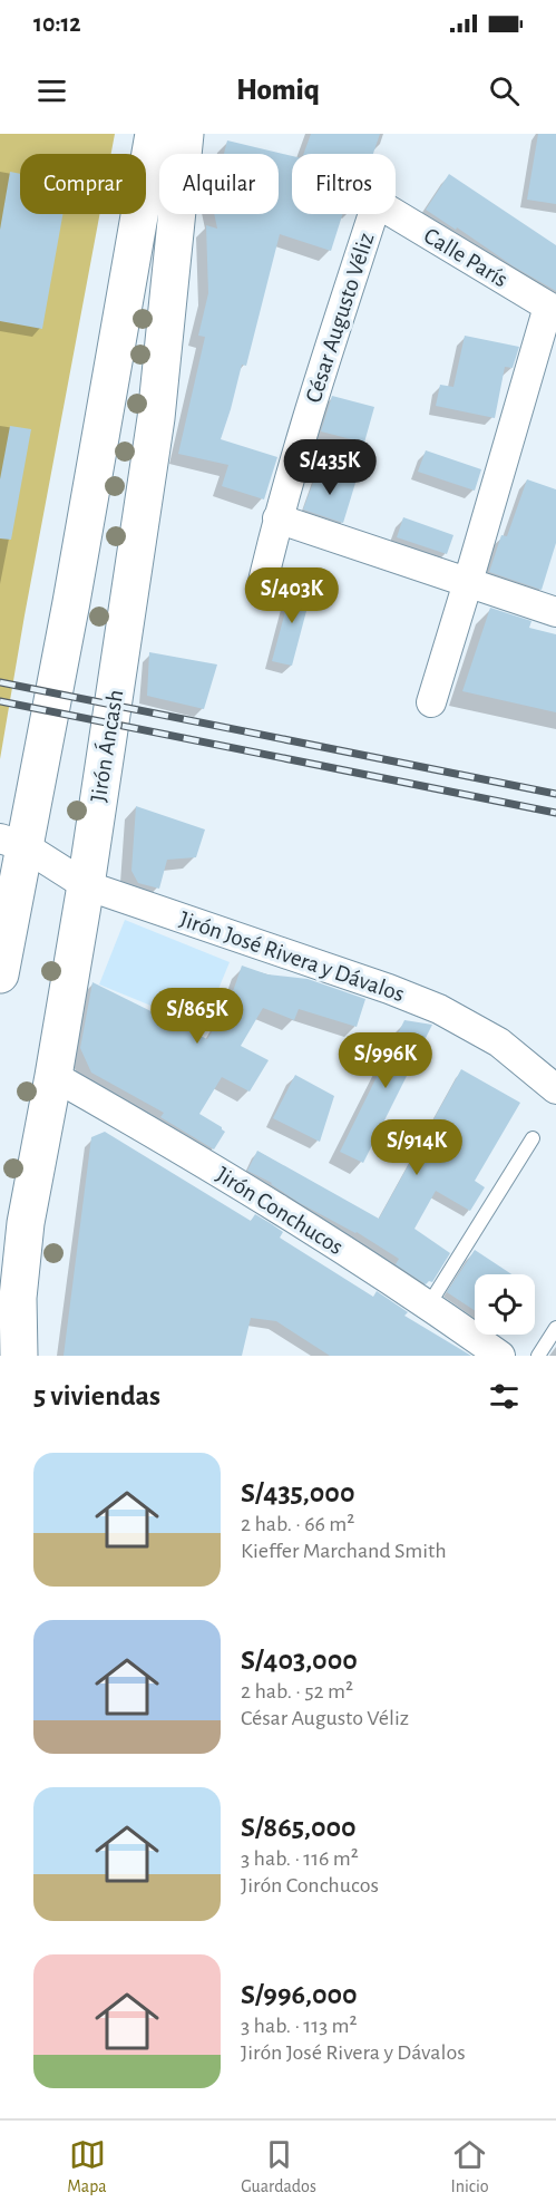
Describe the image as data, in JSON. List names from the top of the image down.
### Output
{
  "streets": {
    "main road": ["Jirón Áncash"],
    "street": [
      "Calle París",
      "César Augusto Véliz",
      "Jirón José Rivera y Dávalos",
      "Jirón Conchucos"
    ]
  },
  "crossings": [
    ["Jirón Áncash", "Jirón José Rivera y Dávalos"],
    ["Jirón Áncash", "Jirón Conchucos"]
  ],
  "page": {
    "status": "10:12",
    "header": "Homiq",
    "chip": ["Comprar", "Alquilar", "Filtros"],
    "price": [
      "S/435K",
      "S/403K",
      "S/865K",
      "S/996K",
      "S/914K"
    ],
    "heading": "5 viviendas",
    "list": [
      {
        "name": "S/435,000",
        "note": "2 hab. · 66 m² · Kieffer Marchand Smith"
      },
      {
        "name": "S/403,000",
        "note": "2 hab. · 52 m² · César Augusto Véliz"
      },
      {
        "name": "S/865,000",
        "note": "3 hab. · 116 m² · Jirón Conchucos"
      },
      {
        "name": "S/996,000",
        "note": "3 hab. · 113 m² · Jirón José Rivera y Dávalos"
      }
    ],
    "tabs": ["Mapa", "Guardados", "Inicio"]
  }
}
